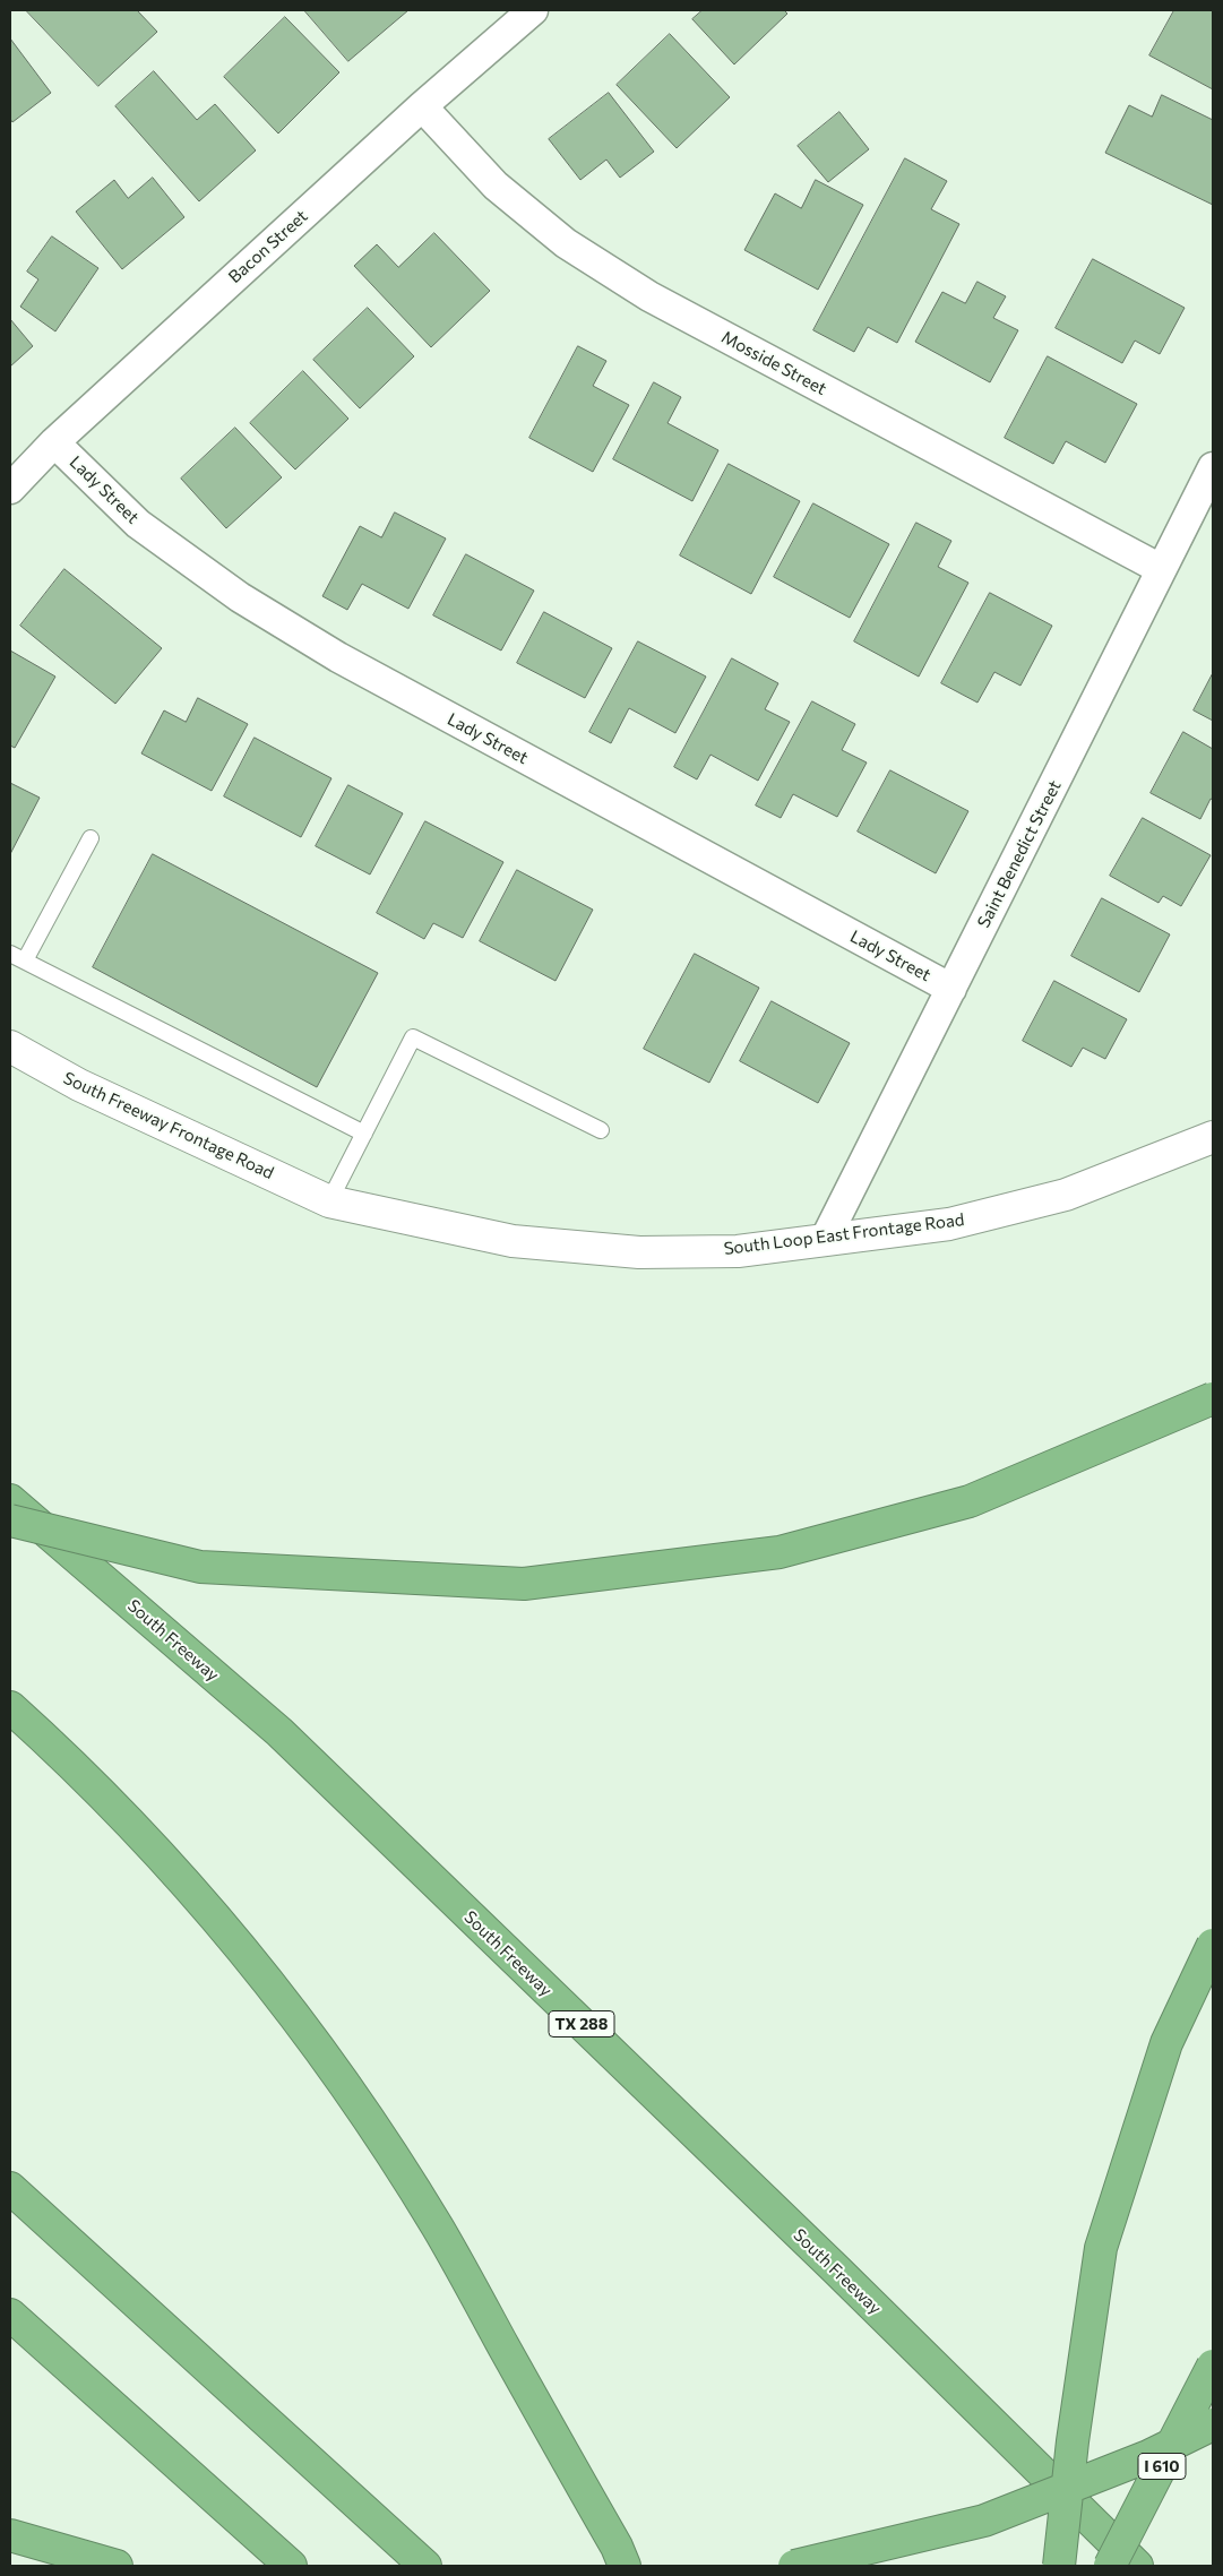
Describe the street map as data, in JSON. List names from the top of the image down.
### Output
{
  "streets": {
    "highway": ["South Freeway", "TX 288", "I 610"],
    "main road": ["South Freeway Frontage Road", "South Loop East Frontage Road"],
    "street": [
      "Bacon Street",
      "Mosside Street",
      "Lady Street",
      "Saint Benedict Street"
    ]
  },
  "crossings": [
    ["Bacon Street", "Mosside Street"],
    ["Bacon Street", "Lady Street"],
    ["Mosside Street", "Saint Benedict Street"],
    ["Lady Street", "Saint Benedict Street"],
    ["Saint Benedict Street", "South Loop East Frontage Road"],
    ["South Freeway Frontage Road", "South Loop East Frontage Road"]
  ]
}
